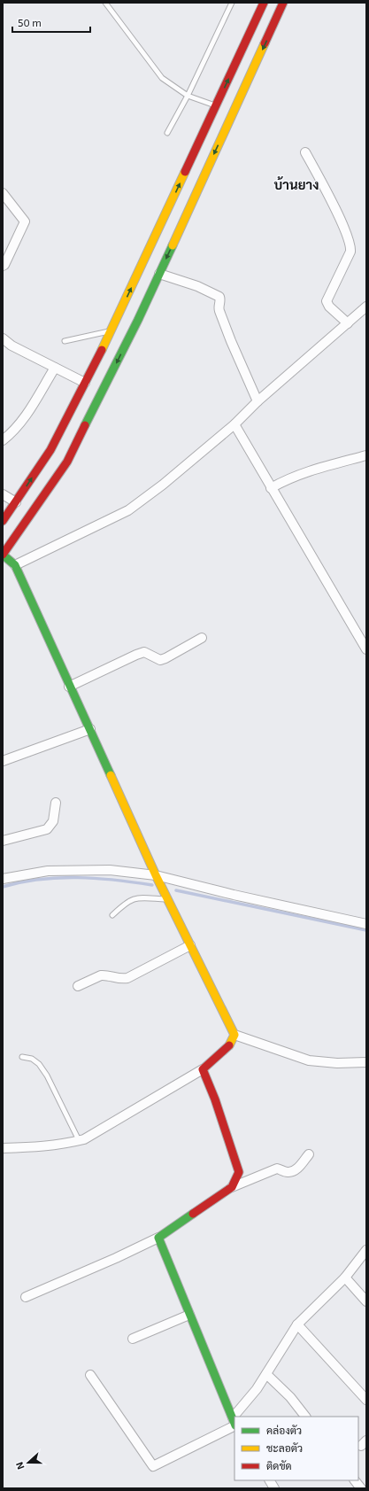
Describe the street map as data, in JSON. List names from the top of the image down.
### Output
{
  "districts": ["บ้านยาง"],
  "legend": ["คล่องตัว", "ชะลอตัว", "ติดขัด"],
  "scale_bar": "50 m",
  "north": "left"
}
